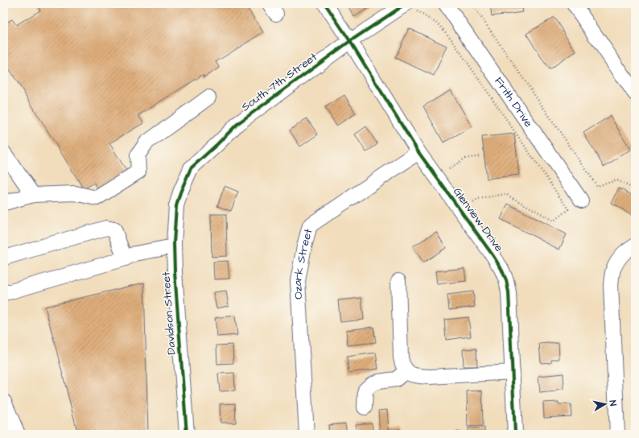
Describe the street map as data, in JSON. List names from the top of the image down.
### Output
{
  "streets": {
    "street": [
      "South 7th Street",
      "Frith Drive",
      "Glenview Drive",
      "Ozark Street",
      "Davidson Street"
    ]
  },
  "crossings": [
    ["South 7th Street", "Glenview Drive"],
    ["South 7th Street", "Davidson Street"],
    ["Glenview Drive", "Ozark Street"]
  ],
  "north": "right"
}
